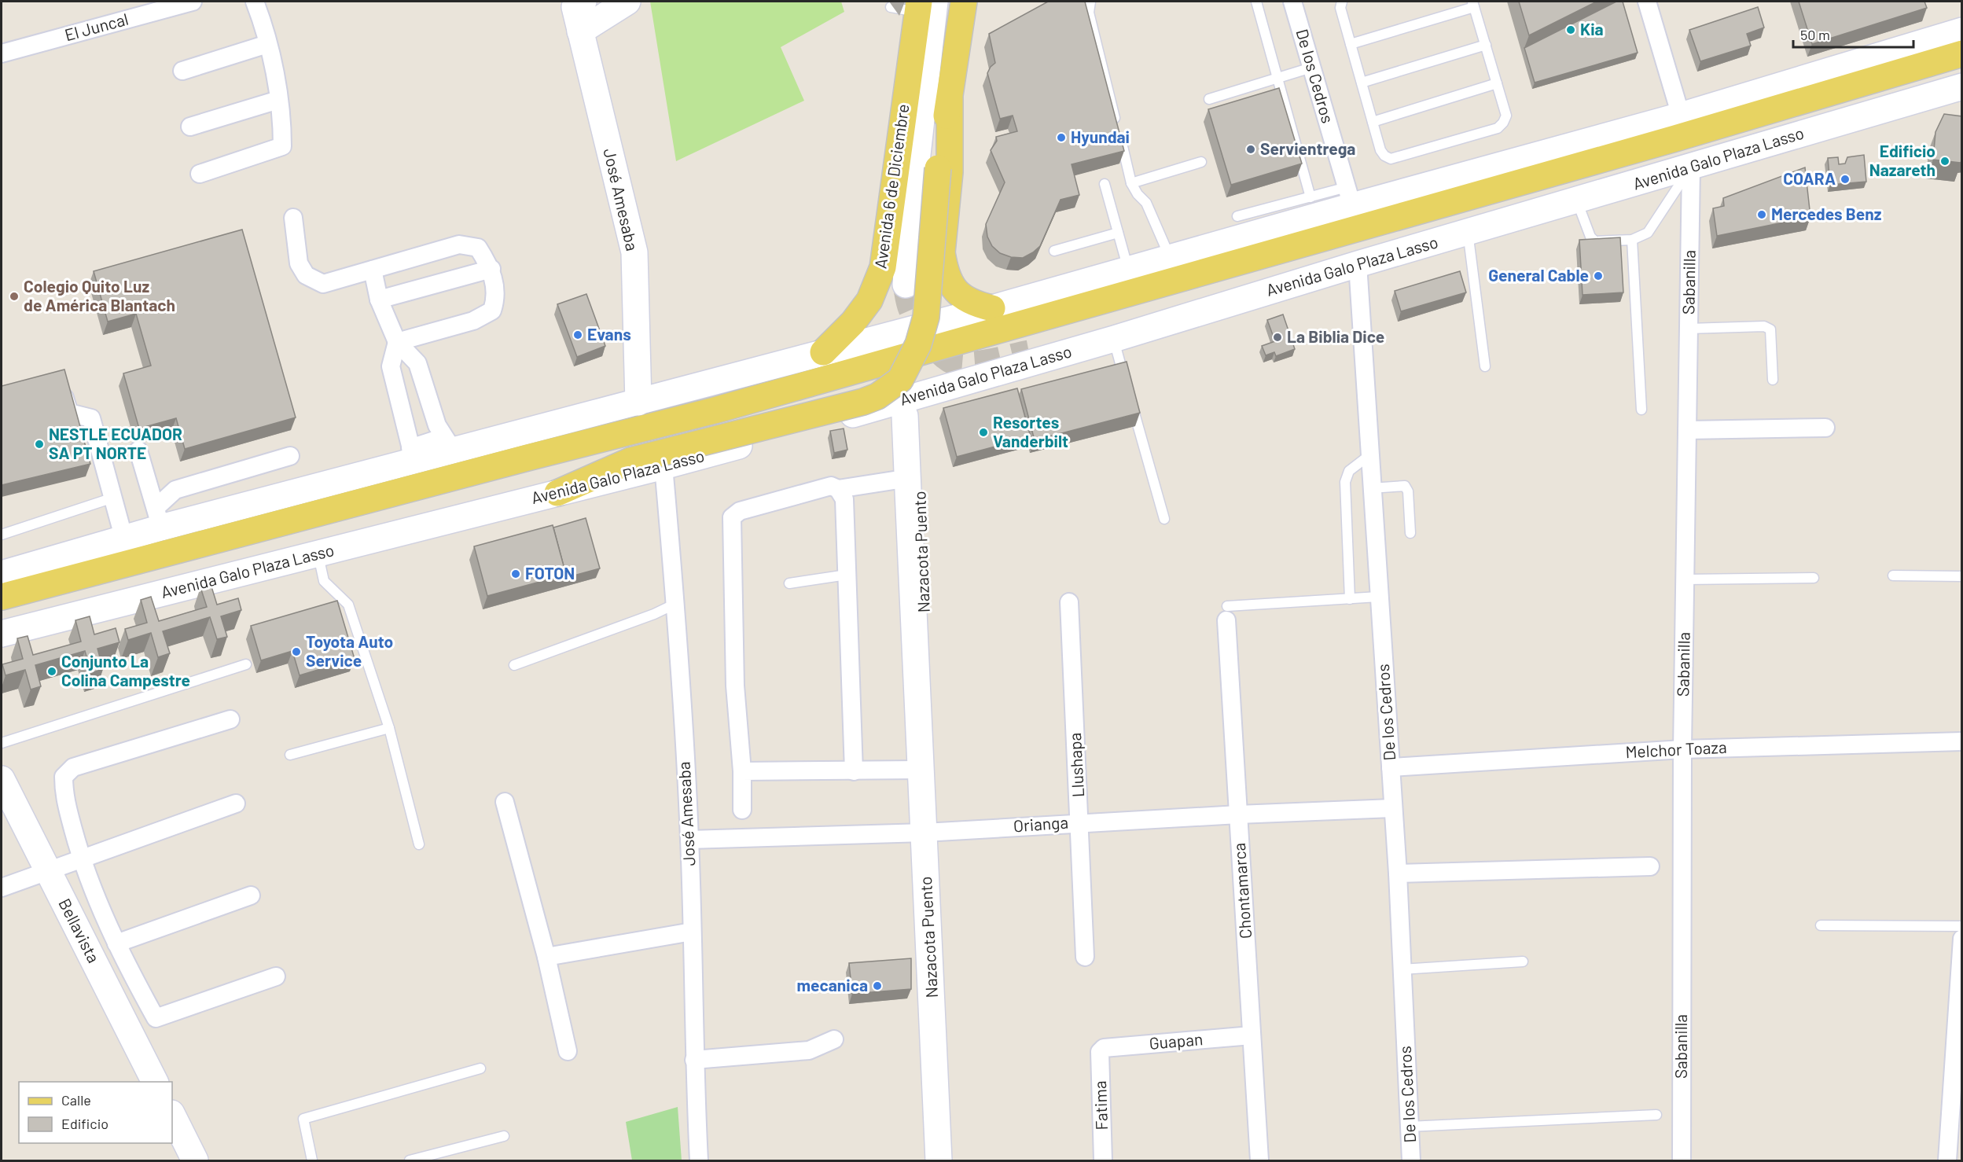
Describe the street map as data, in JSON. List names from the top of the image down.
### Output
{
  "streets": {
    "main road": [
      "Avenida Galo Plaza Lasso",
      "Avenida 6 de Diciembre",
      "José Amesaba",
      "Nazacota Puento",
      "Bellavista"
    ],
    "street": [
      "El Juncal",
      "De los Cedros",
      "Sabanilla",
      "Melchor Toaza",
      "Llushapa",
      "Orianga",
      "Chontamarca",
      "Guapan",
      "Fatima"
    ]
  },
  "crossings": [
    ["De los Cedros", "Avenida Galo Plaza Lasso"],
    ["De los Cedros", "Melchor Toaza"],
    ["De los Cedros", "Orianga"],
    ["Avenida Galo Plaza Lasso", "José Amesaba"],
    ["Avenida Galo Plaza Lasso", "Sabanilla"],
    ["Avenida Galo Plaza Lasso", "Nazacota Puento"],
    ["José Amesaba", "Orianga"],
    ["Sabanilla", "Melchor Toaza"],
    ["Nazacota Puento", "Orianga"],
    ["Llushapa", "Orianga"],
    ["Orianga", "Chontamarca"],
    ["Chontamarca", "Guapan"],
    ["Guapan", "Fatima"]
  ],
  "places": [
    "Kia",
    "Hyundai",
    "Servientrega",
    "Edificio Nazareth",
    "COARA",
    "Mercedes Benz",
    "General Cable",
    "Colegio Quito Luz de América Blantach",
    "Evans",
    "La Biblia Dice",
    "Resortes Vanderbilt",
    "NESTLE ECUADOR SA PT NORTE",
    "FOTON",
    "Toyota Auto Service",
    "Conjunto La Colina Campestre",
    "mecanica"
  ],
  "legend": ["Calle", "Edificio"],
  "scale_bar": "50 m"
}
